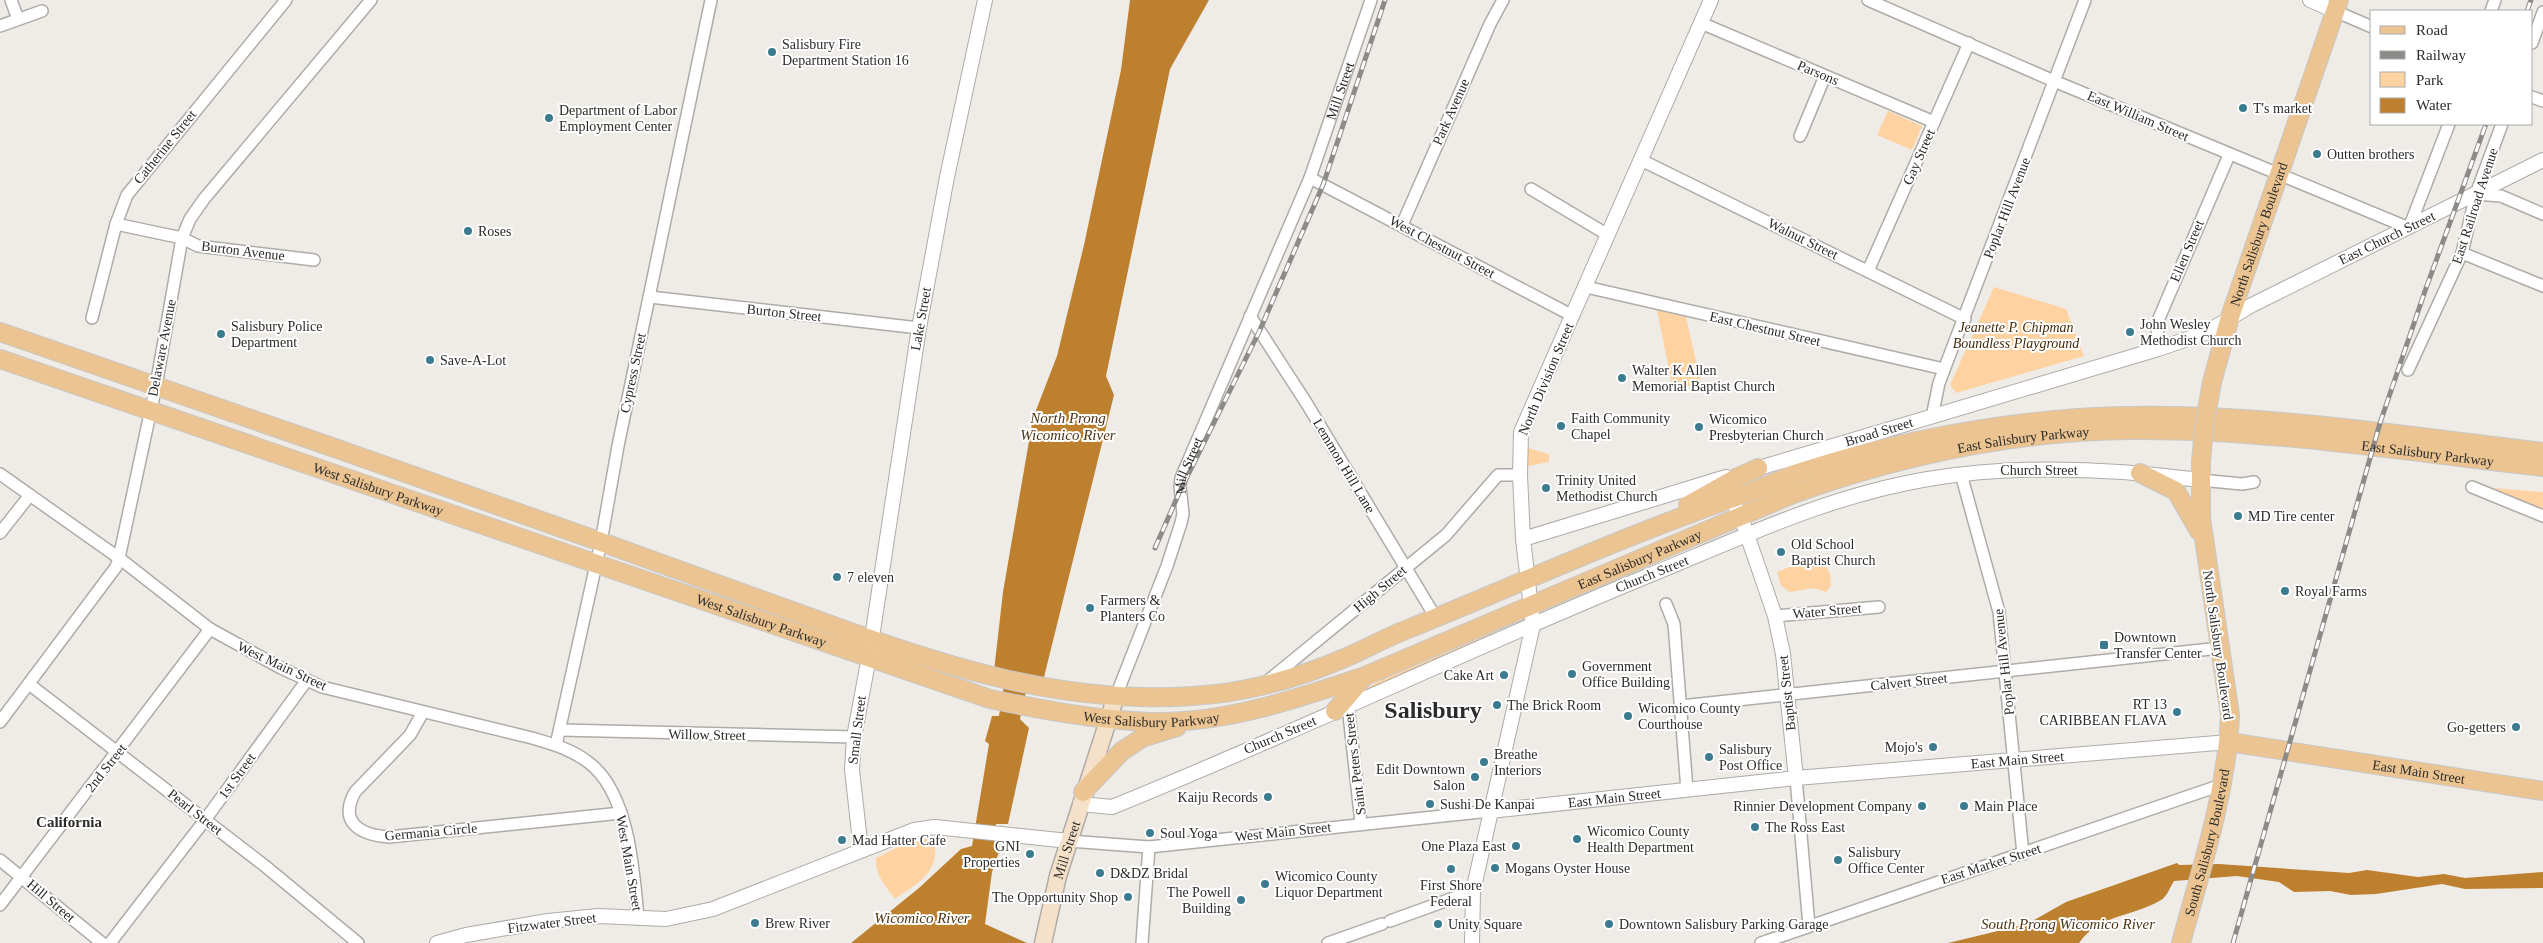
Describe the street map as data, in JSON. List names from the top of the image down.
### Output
{
  "streets": {
    "main road": [
      "Mill Street",
      "North Salisbury Boulevard",
      "East Salisbury Parkway",
      "West Salisbury Parkway",
      "East Main Street",
      "South Salisbury Boulevard"
    ],
    "street": [
      "Parsons",
      "Park Avenue",
      "East William Street",
      "Catherine Street",
      "Gay Street",
      "East Railroad Avenue",
      "Poplar Hill Avenue",
      "East Church Street",
      "Walnut Street",
      "West Chestnut Street",
      "Burton Avenue",
      "Ellen Street",
      "Burton Street",
      "Lake Street",
      "East Chestnut Street",
      "Delaware Avenue",
      "Cypress Street",
      "North Division Street",
      "Broad Street",
      "Lemmon Hill Lane",
      "Church Street",
      "High Street",
      "Water Street",
      "West Main Street",
      "Calvert Street",
      "Baptist Street",
      "Small Street",
      "Willow Street",
      "Saint Peters Street",
      "2nd Street",
      "1st Street",
      "Pearl Street",
      "Germania Circle",
      "East Market Street",
      "Hill Street",
      "Fitzwater Street"
    ]
  },
  "crossings": [
    ["Parsons", "Gay Street"],
    ["Parsons", "North Division Street"],
    ["Mill Street", "West Chestnut Street"],
    ["Mill Street", "Lemmon Hill Lane"],
    ["Mill Street", "Church Street"],
    ["Mill Street", "West Salisbury Parkway"],
    ["Mill Street", "West Main Street"],
    ["Park Avenue", "West Chestnut Street"],
    ["East William Street", "Gay Street"],
    ["East William Street", "Poplar Hill Avenue"],
    ["East William Street", "North Salisbury Boulevard"],
    ["East William Street", "East Church Street"],
    ["East William Street", "Ellen Street"],
    ["Catherine Street", "Burton Avenue"],
    ["Gay Street", "Walnut Street"],
    ["East Railroad Avenue", "East Church Street"],
    ["Poplar Hill Avenue", "Walnut Street"],
    ["Poplar Hill Avenue", "East Chestnut Street"],
    ["Poplar Hill Avenue", "Broad Street"],
    ["Poplar Hill Avenue", "Church Street"],
    ["Poplar Hill Avenue", "Calvert Street"],
    ["Poplar Hill Avenue", "East Main Street"],
    ["Poplar Hill Avenue", "East Market Street"],
    ["North Salisbury Boulevard", "East Church Street"],
    ["North Salisbury Boulevard", "Broad Street"],
    ["North Salisbury Boulevard", "Church Street"],
    ["North Salisbury Boulevard", "Calvert Street"],
    ["North Salisbury Boulevard", "East Main Street"],
    ["North Salisbury Boulevard", "South Salisbury Boulevard"],
    ["East Church Street", "Broad Street"],
    ["Walnut Street", "North Division Street"],
    ["West Chestnut Street", "North Division Street"],
    ["Burton Avenue", "Delaware Avenue"],
    ["Ellen Street", "Broad Street"],
    ["Burton Street", "Lake Street"],
    ["Burton Street", "Cypress Street"],
    ["Lake Street", "West Salisbury Parkway"],
    ["Lake Street", "Small Street"],
    ["East Chestnut Street", "North Division Street"],
    ["Delaware Avenue", "West Salisbury Parkway"],
    ["Delaware Avenue", "West Main Street"],
    ["Delaware Avenue", "Pearl Street"],
    ["Cypress Street", "West Salisbury Parkway"],
    ["Cypress Street", "West Main Street"],
    ["Cypress Street", "Willow Street"],
    ["North Division Street", "Broad Street"],
    ["North Division Street", "East Salisbury Parkway"],
    ["North Division Street", "Church Street"],
    ["North Division Street", "West Salisbury Parkway"],
    ["North Division Street", "High Street"],
    ["North Division Street", "West Main Street"],
    ["North Division Street", "East Main Street"],
    ["East Salisbury Parkway", "West Salisbury Parkway"],
    ["East Salisbury Parkway", "Baptist Street"],
    ["Lemmon Hill Lane", "West Salisbury Parkway"],
    ["Lemmon Hill Lane", "High Street"],
    ["Church Street", "Baptist Street"],
    ["Church Street", "Saint Peters Street"],
    ["West Salisbury Parkway", "High Street"],
    ["West Salisbury Parkway", "Small Street"],
    ["Water Street", "Baptist Street"],
    ["West Main Street", "Small Street"],
    ["West Main Street", "East Main Street"],
    ["West Main Street", "Saint Peters Street"],
    ["West Main Street", "2nd Street"],
    ["West Main Street", "1st Street"],
    ["West Main Street", "Germania Circle"],
    ["West Main Street", "Fitzwater Street"],
    ["Calvert Street", "Baptist Street"],
    ["Baptist Street", "East Main Street"],
    ["Baptist Street", "East Market Street"],
    ["Small Street", "Willow Street"],
    ["East Main Street", "South Salisbury Boulevard"],
    ["2nd Street", "Pearl Street"],
    ["2nd Street", "Hill Street"],
    ["1st Street", "Pearl Street"],
    ["South Salisbury Boulevard", "East Market Street"]
  ],
  "districts": ["Salisbury", "California"],
  "water": ["North Prong Wicomico River", "Wicomico River", "South Prong Wicomico River"],
  "parks": ["Jeanette P. Chipman Boundless Playground"],
  "places": {
    "other": [
      "Salisbury Fire Department Station 16",
      "T's market",
      "Department of Labor Employment Center",
      "Outten brothers",
      "Roses",
      "John Wesley Methodist Church",
      "Salisbury Police Department",
      "Save-A-Lot",
      "Walter K Allen Memorial Baptist Church",
      "Faith Community Chapel",
      "Wicomico Presbyterian Church",
      "Trinity United Methodist Church",
      "MD Tire center",
      "Old School Baptist Church",
      "7 eleven",
      "Royal Farms",
      "Farmers & Planters Co",
      "Government Office Building",
      "Cake Art",
      "The Brick Room",
      "RT 13 CARIBBEAN FLAVA",
      "Wicomico County Courthouse",
      "Go-getters",
      "Mojo's",
      "Salisbury Post Office",
      "Breathe Interiors",
      "Edit Downtown Salon",
      "Kaiju Records",
      "Sushi De Kanpai",
      "Rinnier Development Company",
      "Main Place",
      "The Ross East",
      "Soul Yoga",
      "Wicomico County Health Department",
      "Mad Hatter Cafe",
      "One Plaza East",
      "GNI Properties",
      "Salisbury Office Center",
      "Mogans Oyster House",
      "First Shore Federal",
      "D&DZ Bridal",
      "Wicomico County Liquor Department",
      "The Opportunity Shop",
      "The Powell Building",
      "Brew River",
      "Unity Square",
      "Downtown Salisbury Parking Garage"
    ],
    "transit": ["Downtown Transfer Center"]
  },
  "legend": [
    "Road",
    "Railway",
    "Park",
    "Water"
  ]
}
